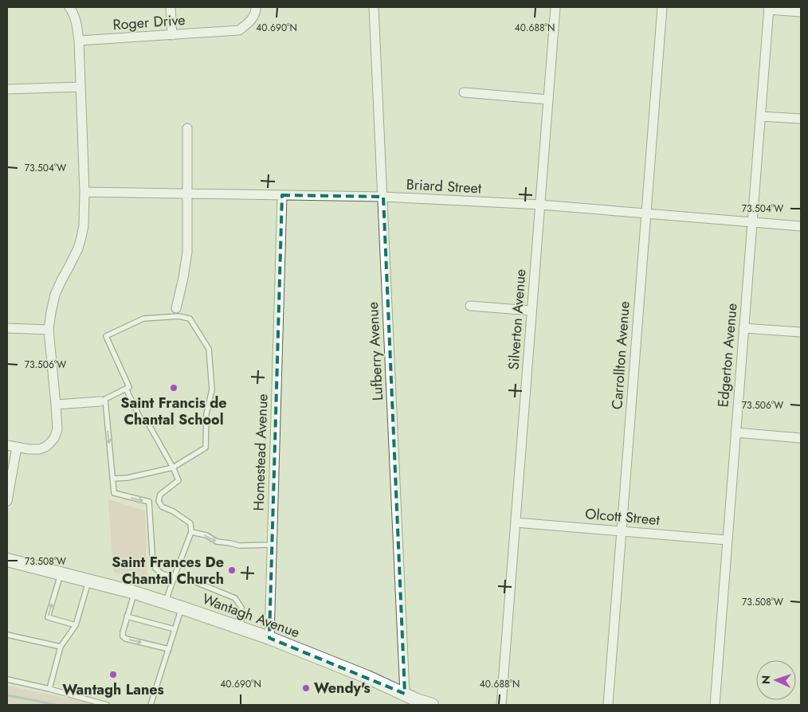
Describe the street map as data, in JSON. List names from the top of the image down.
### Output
{
  "streets": {
    "main road": ["Wantagh Avenue"],
    "street": [
      "Roger Drive",
      "Briard Street",
      "Silverton Avenue",
      "Lufberry Avenue",
      "Carrollton Avenue",
      "Edgerton Avenue",
      "Homestead Avenue",
      "Olcott Street"
    ]
  },
  "crossings": [
    ["Briard Street", "Silverton Avenue"],
    ["Briard Street", "Lufberry Avenue"],
    ["Briard Street", "Carrollton Avenue"],
    ["Briard Street", "Edgerton Avenue"],
    ["Briard Street", "Homestead Avenue"],
    ["Silverton Avenue", "Olcott Street"],
    ["Lufberry Avenue", "Wantagh Avenue"],
    ["Carrollton Avenue", "Olcott Street"],
    ["Edgerton Avenue", "Olcott Street"],
    ["Homestead Avenue", "Wantagh Avenue"]
  ],
  "places": [
    "Saint Francis de Chantal School",
    "Saint Frances De Chantal Church",
    "Wantagh Lanes",
    "Wendy's"
  ],
  "north": "left",
  "coordinates": [
    "40.690°N",
    "40.688°N",
    "73.504°W",
    "73.506°W",
    "73.508°W"
  ]
}
